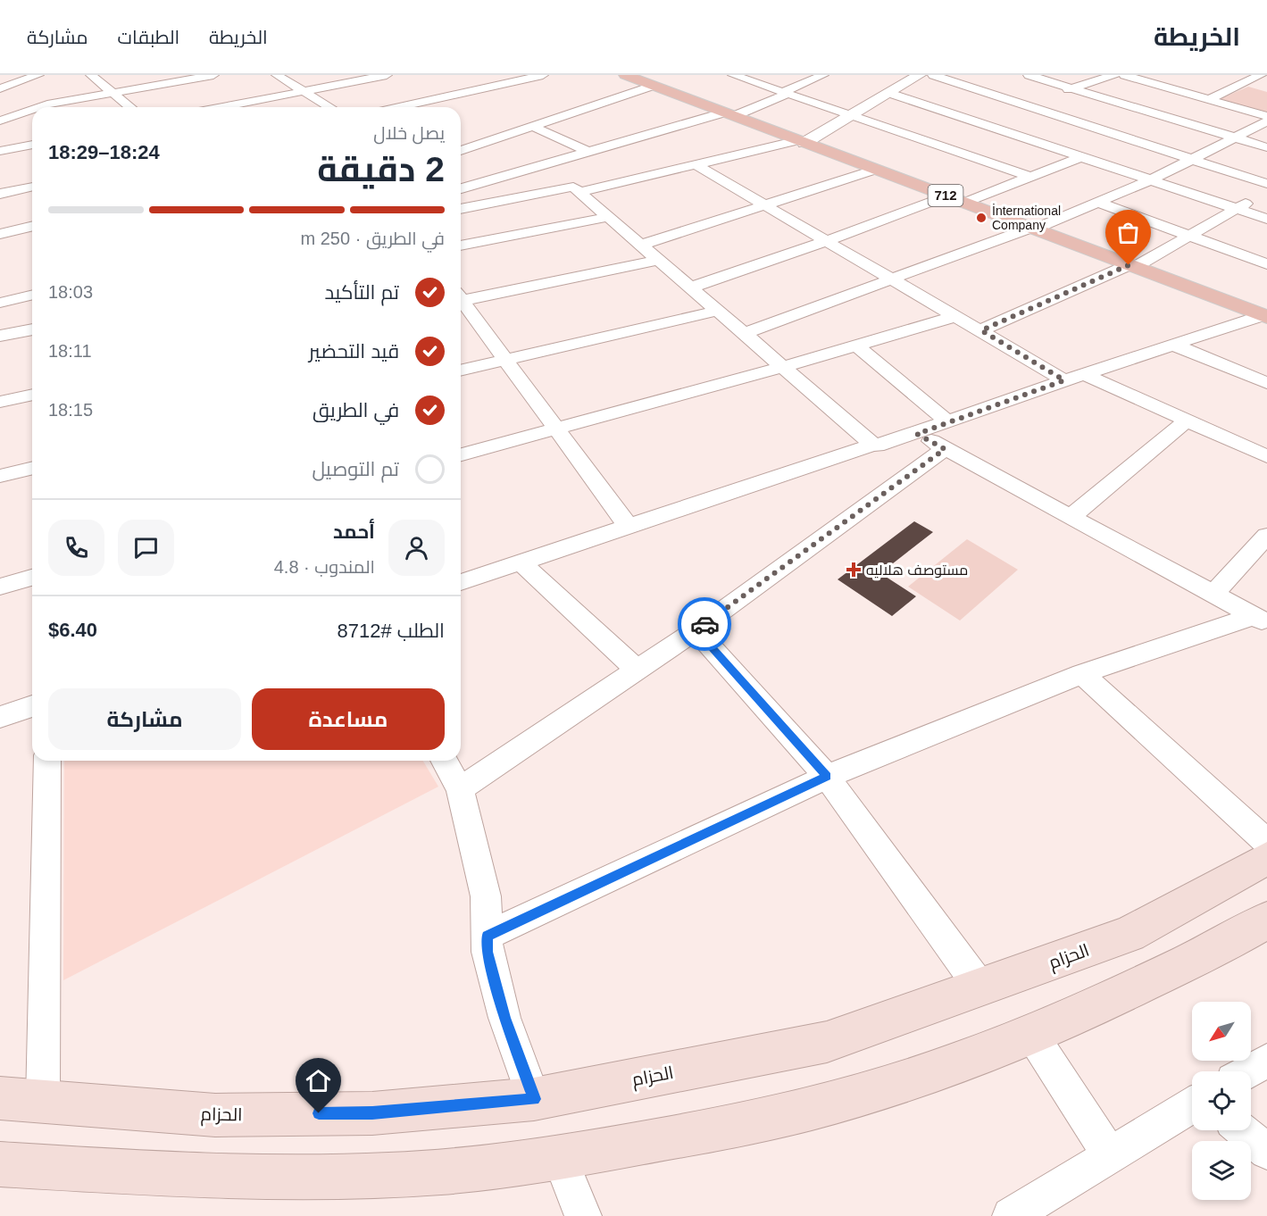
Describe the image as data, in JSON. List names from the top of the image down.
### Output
{
  "streets": {
    "main road": ["712", "الحزام"]
  },
  "places": {
    "other": ["İnternational Company"],
    "health": ["مستوصف هلاليه"]
  },
  "north": "bottom left",
  "page": {
    "header": "الخريطة",
    "nav": ["الخريطة", "الطبقات", "مشاركة"],
    "heading": ["2 دقيقة", "يصل خلال", "18:24–18:29"],
    "panel": [
      "أحمد",
      "المندوب · 4.8",
      "الطلب #8712",
      "$6.40"
    ],
    "bar": "في الطريق · 250 m",
    "list": [
      ["تم التأكيد", "18:03"],
      ["قيد التحضير", "18:11"],
      ["في الطريق", "18:15"],
      "تم التوصيل"
    ],
    "buttons": ["مساعدة", "مشاركة"]
  }
}
